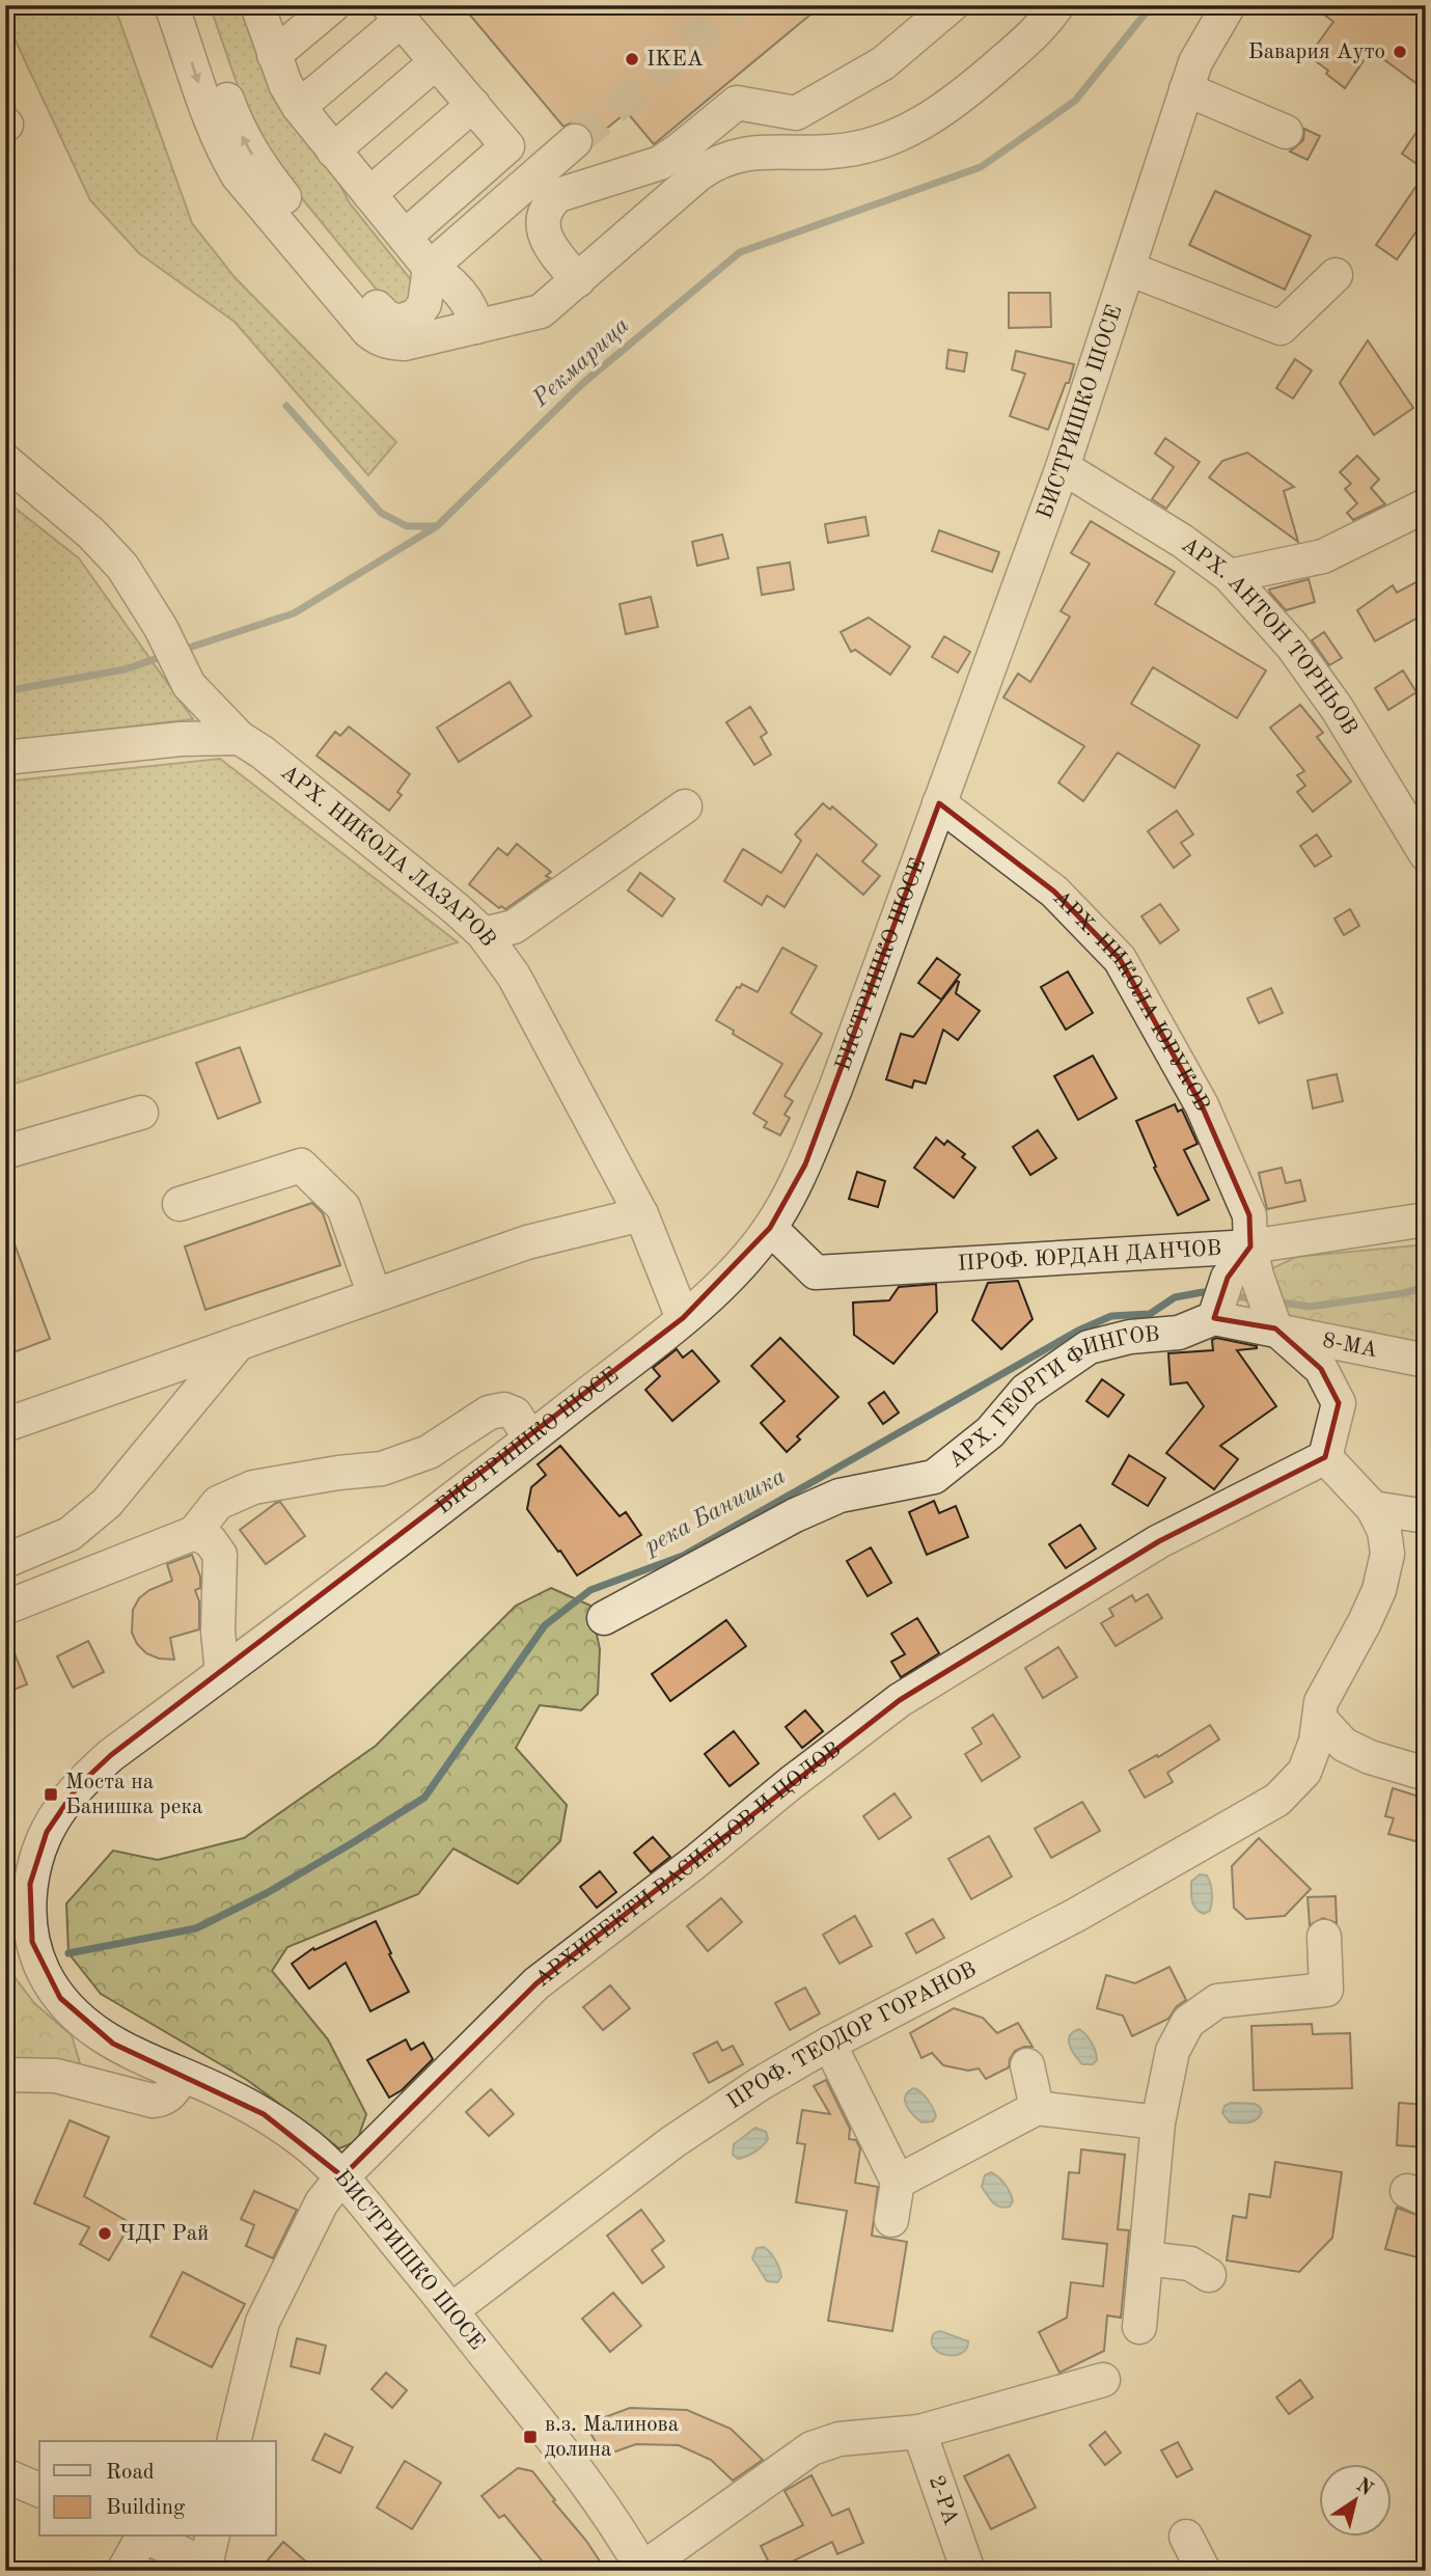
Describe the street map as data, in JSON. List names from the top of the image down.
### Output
{
  "streets": {
    "street": [
      "БИСТРИШКО ШОСЕ",
      "АРХ. АНТОН ТОРНЬОВ",
      "АРХ. НИКОЛА ЛАЗАРОВ",
      "АРХ. НИКОЛА ЮРУКОВ",
      "ПРОФ. ЮРДАН ДАНЧОВ",
      "8-МА",
      "АРХ. ГЕОРГИ ФИНГОВ",
      "АРХИТЕКТИ ВАСИЛЬОВ И ЦОЛОВ",
      "ПРОФ. ТЕОДОР ГОРАНОВ",
      "2-РА"
    ]
  },
  "crossings": [
    ["БИСТРИШКО ШОСЕ", "АРХ. АНТОН ТОРНЬОВ"],
    ["БИСТРИШКО ШОСЕ", "АРХ. НИКОЛА ЛАЗАРОВ"],
    ["БИСТРИШКО ШОСЕ", "АРХ. НИКОЛА ЮРУКОВ"],
    ["БИСТРИШКО ШОСЕ", "ПРОФ. ЮРДАН ДАНЧОВ"],
    ["БИСТРИШКО ШОСЕ", "АРХИТЕКТИ ВАСИЛЬОВ И ЦОЛОВ"],
    ["БИСТРИШКО ШОСЕ", "ПРОФ. ТЕОДОР ГОРАНОВ"],
    ["АРХ. НИКОЛА ЮРУКОВ", "ПРОФ. ЮРДАН ДАНЧОВ"]
  ],
  "water": ["Рекмарица", "река Банишка"],
  "places": {
    "other": ["Бавария Ауто", "IKEA", "ЧДГ Рай"],
    "transit": ["Моста на Банишка река", "в.з. Малинова долина"]
  },
  "legend": ["Road", "Building"],
  "north": "top right"
}
